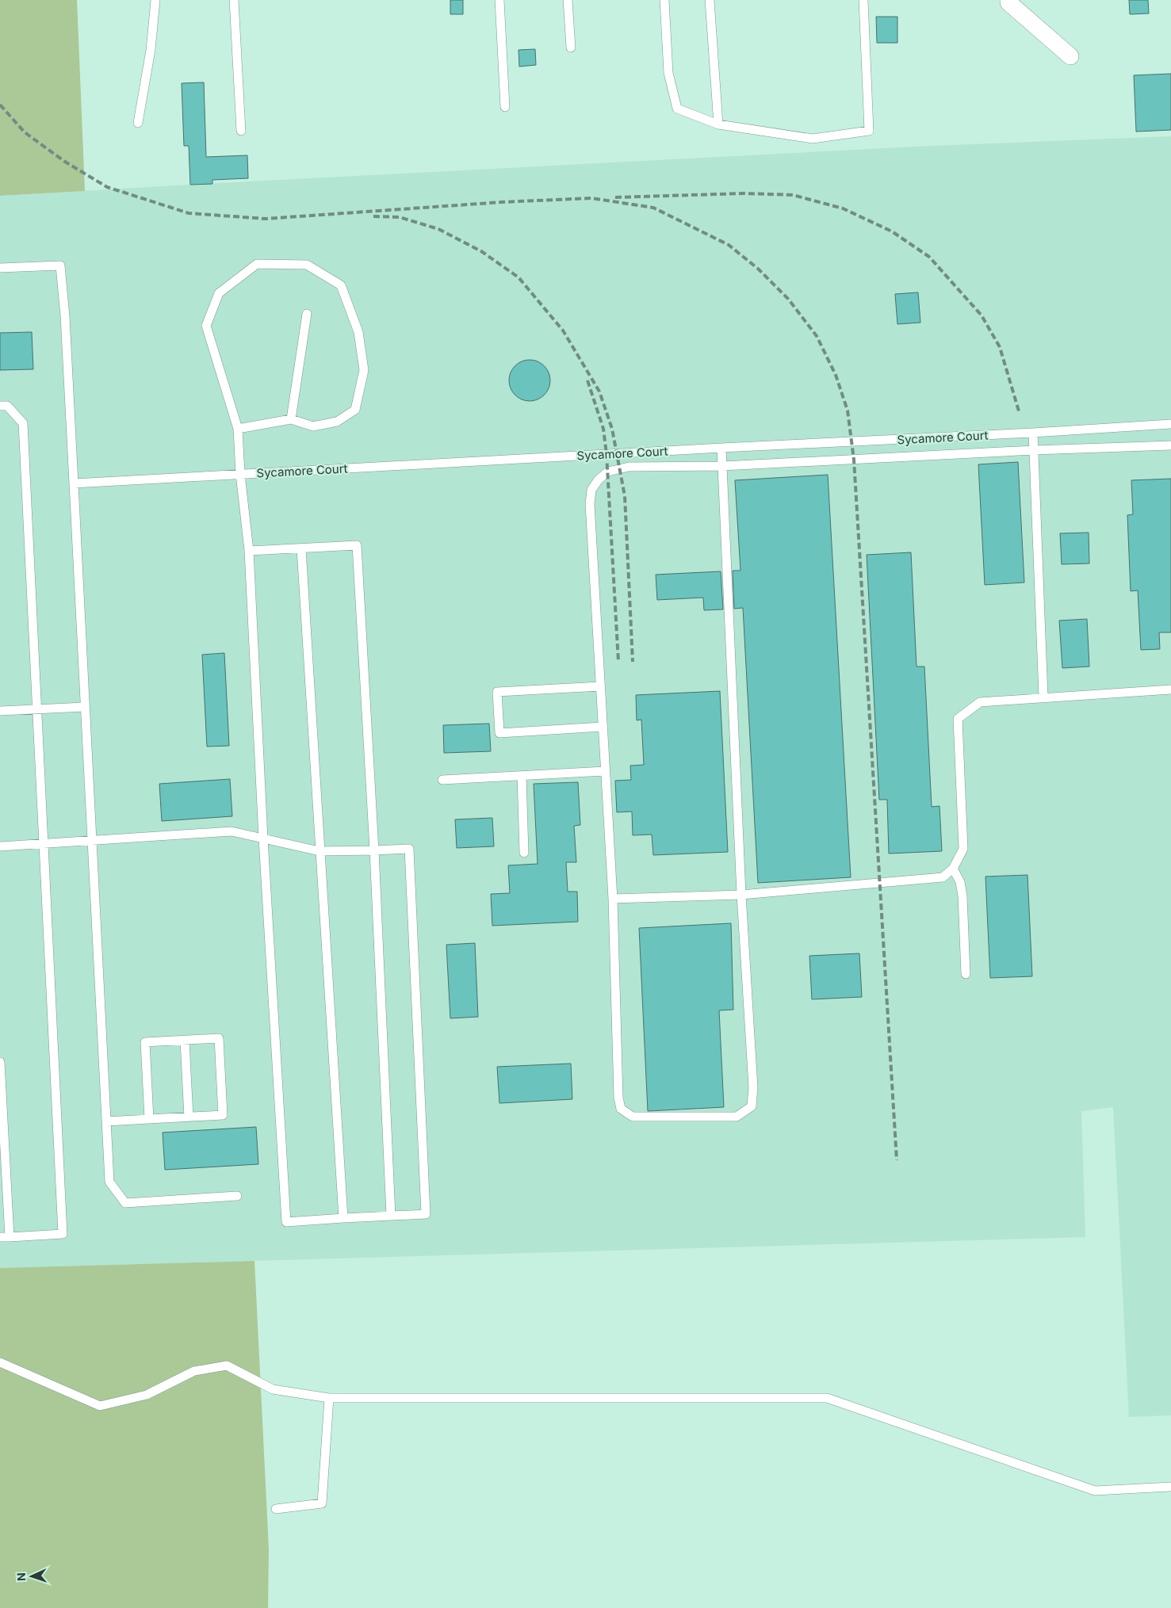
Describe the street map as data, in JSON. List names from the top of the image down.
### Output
{
  "streets": {
    "lane": ["Sycamore Court"]
  },
  "north": "left"
}
